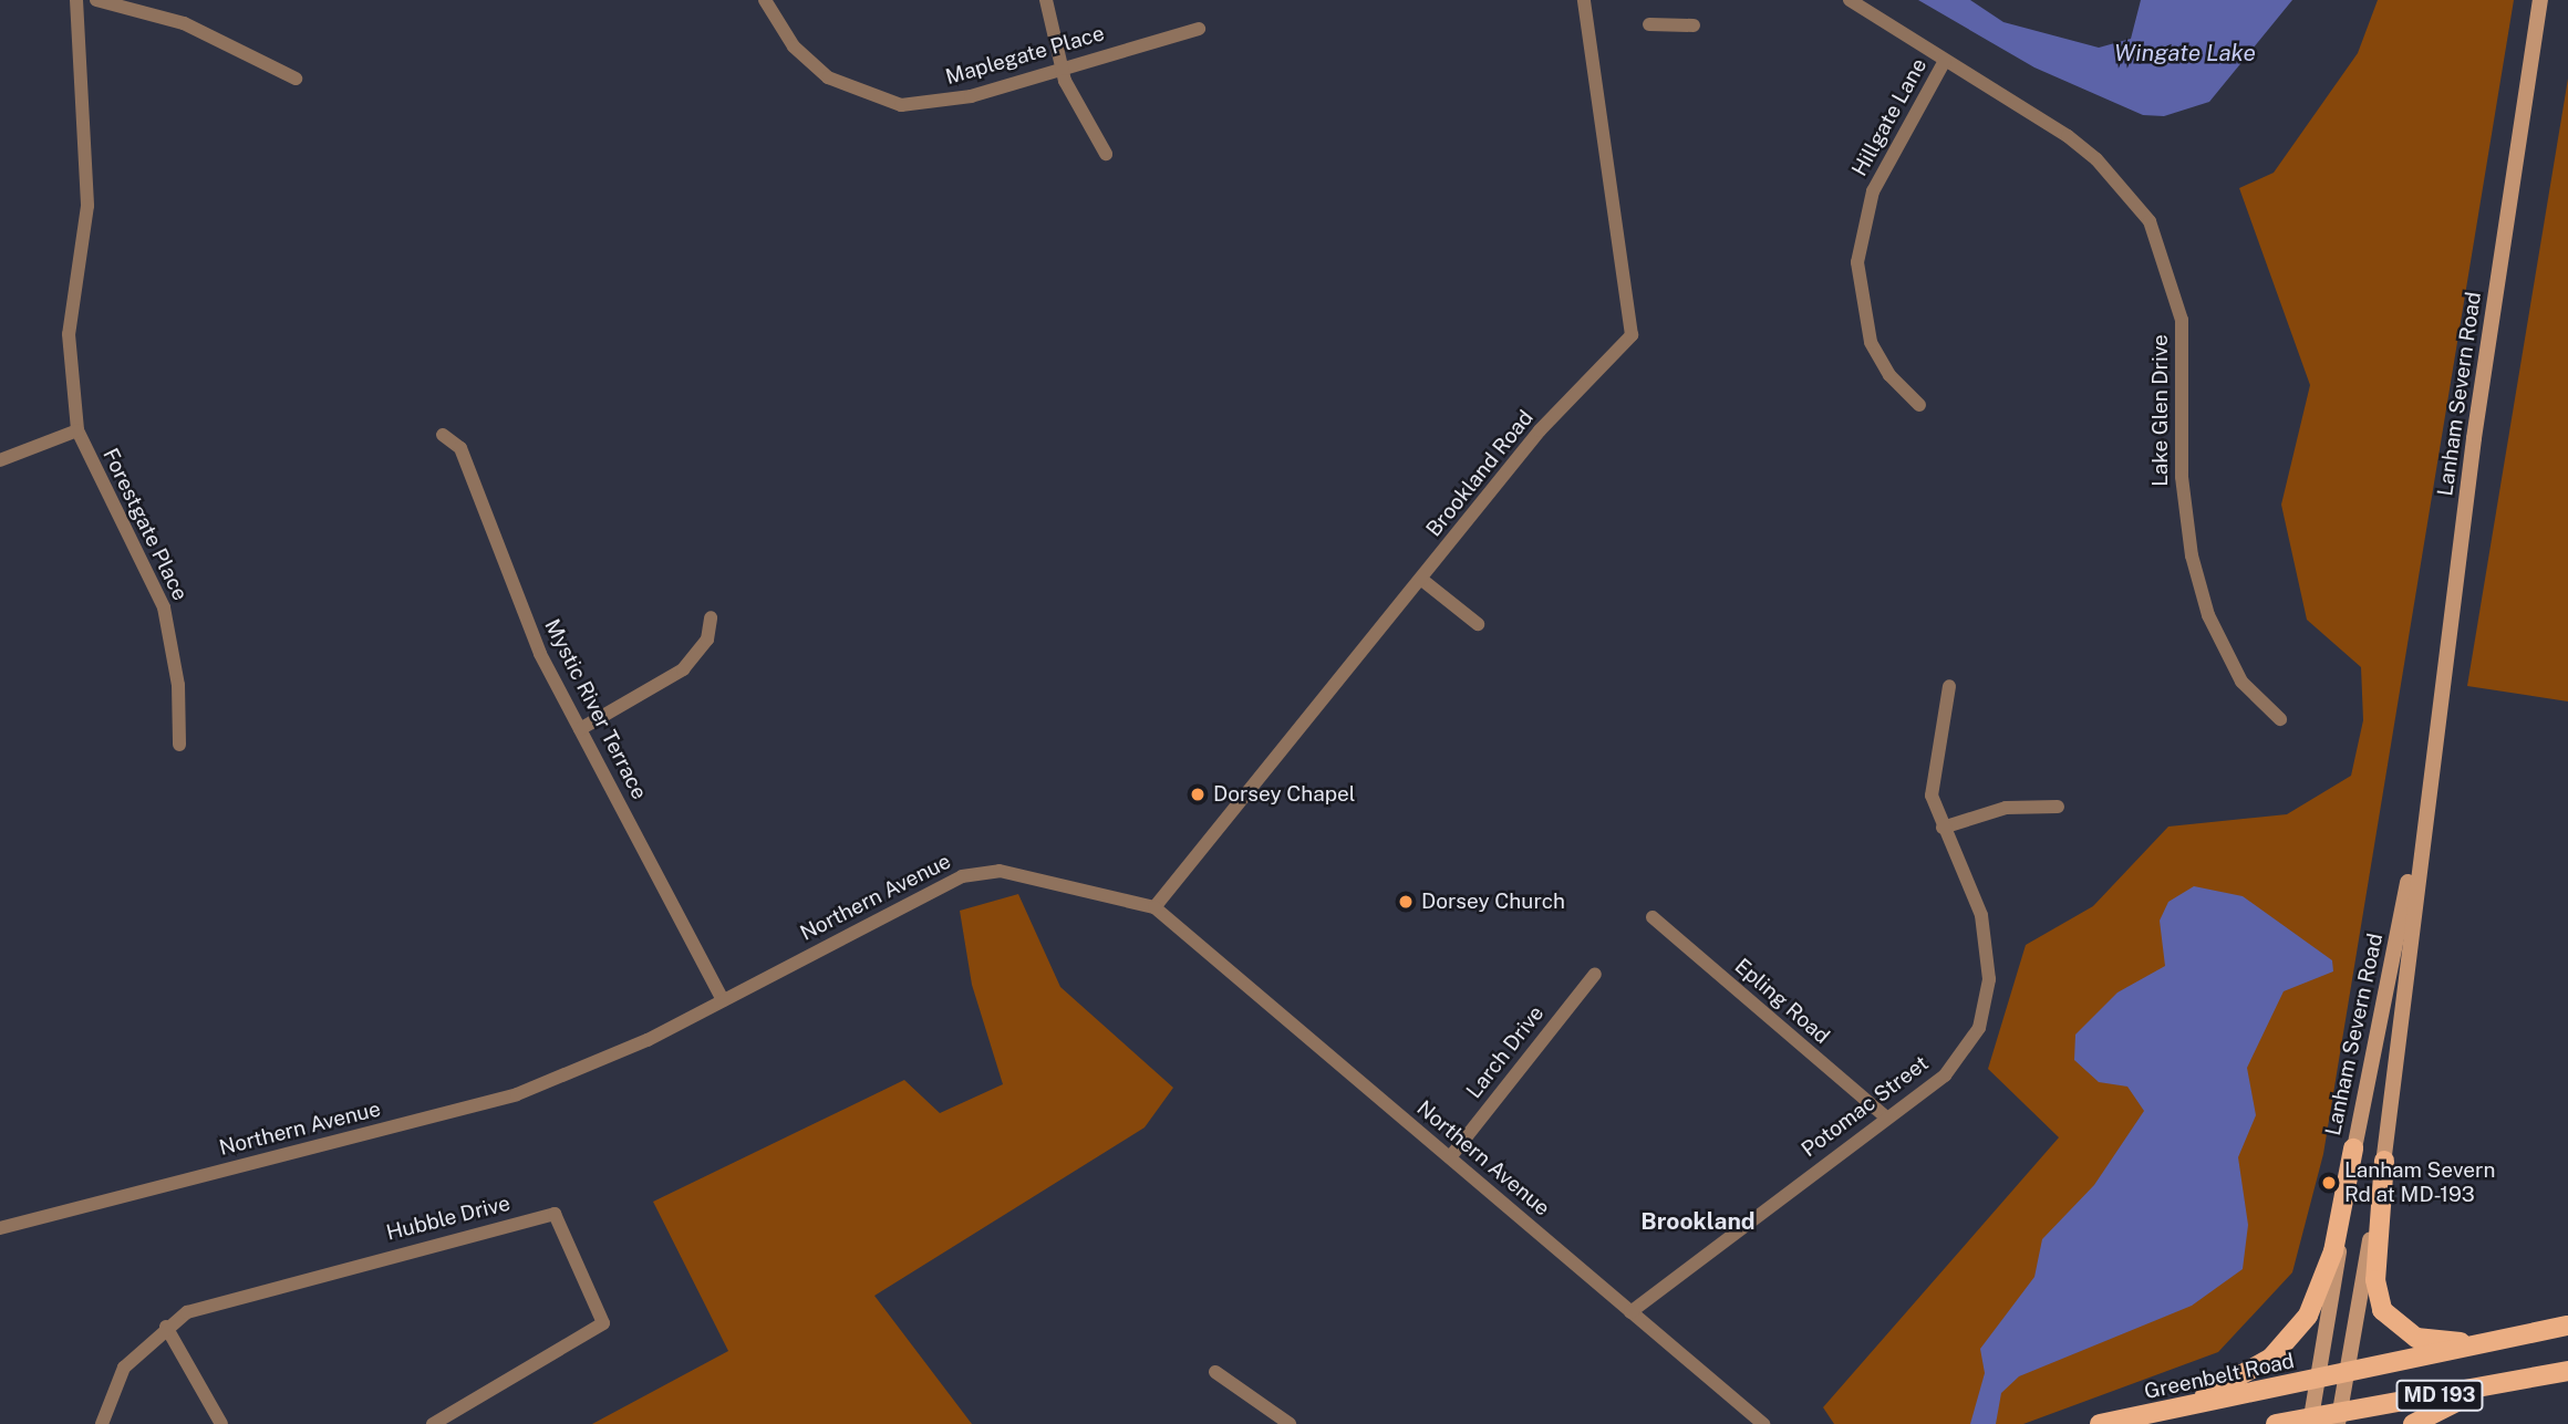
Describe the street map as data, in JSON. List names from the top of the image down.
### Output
{
  "streets": {
    "main road": ["Lanham Severn Road", "Greenbelt Road", "MD 193"],
    "street": [
      "Maplegate Place",
      "Hillgate Lane",
      "Lake Glen Drive",
      "Brookland Road",
      "Forestgate Place",
      "Mystic River Terrace",
      "Northern Avenue",
      "Epling Road",
      "Larch Drive",
      "Potomac Street",
      "Hubble Drive"
    ]
  },
  "crossings": [
    ["Hillgate Lane", "Lake Glen Drive"],
    ["Lanham Severn Road", "Greenbelt Road"],
    ["Lanham Severn Road", "MD 193"],
    ["Brookland Road", "Northern Avenue"],
    ["Mystic River Terrace", "Northern Avenue"],
    ["Northern Avenue", "Larch Drive"],
    ["Northern Avenue", "Potomac Street"],
    ["Epling Road", "Potomac Street"],
    ["Greenbelt Road", "MD 193"]
  ],
  "districts": ["Brookland"],
  "water": ["Wingate Lake"],
  "places": ["Dorsey Chapel", "Dorsey Church", "Lanham Severn Rd at MD-193"]
}
